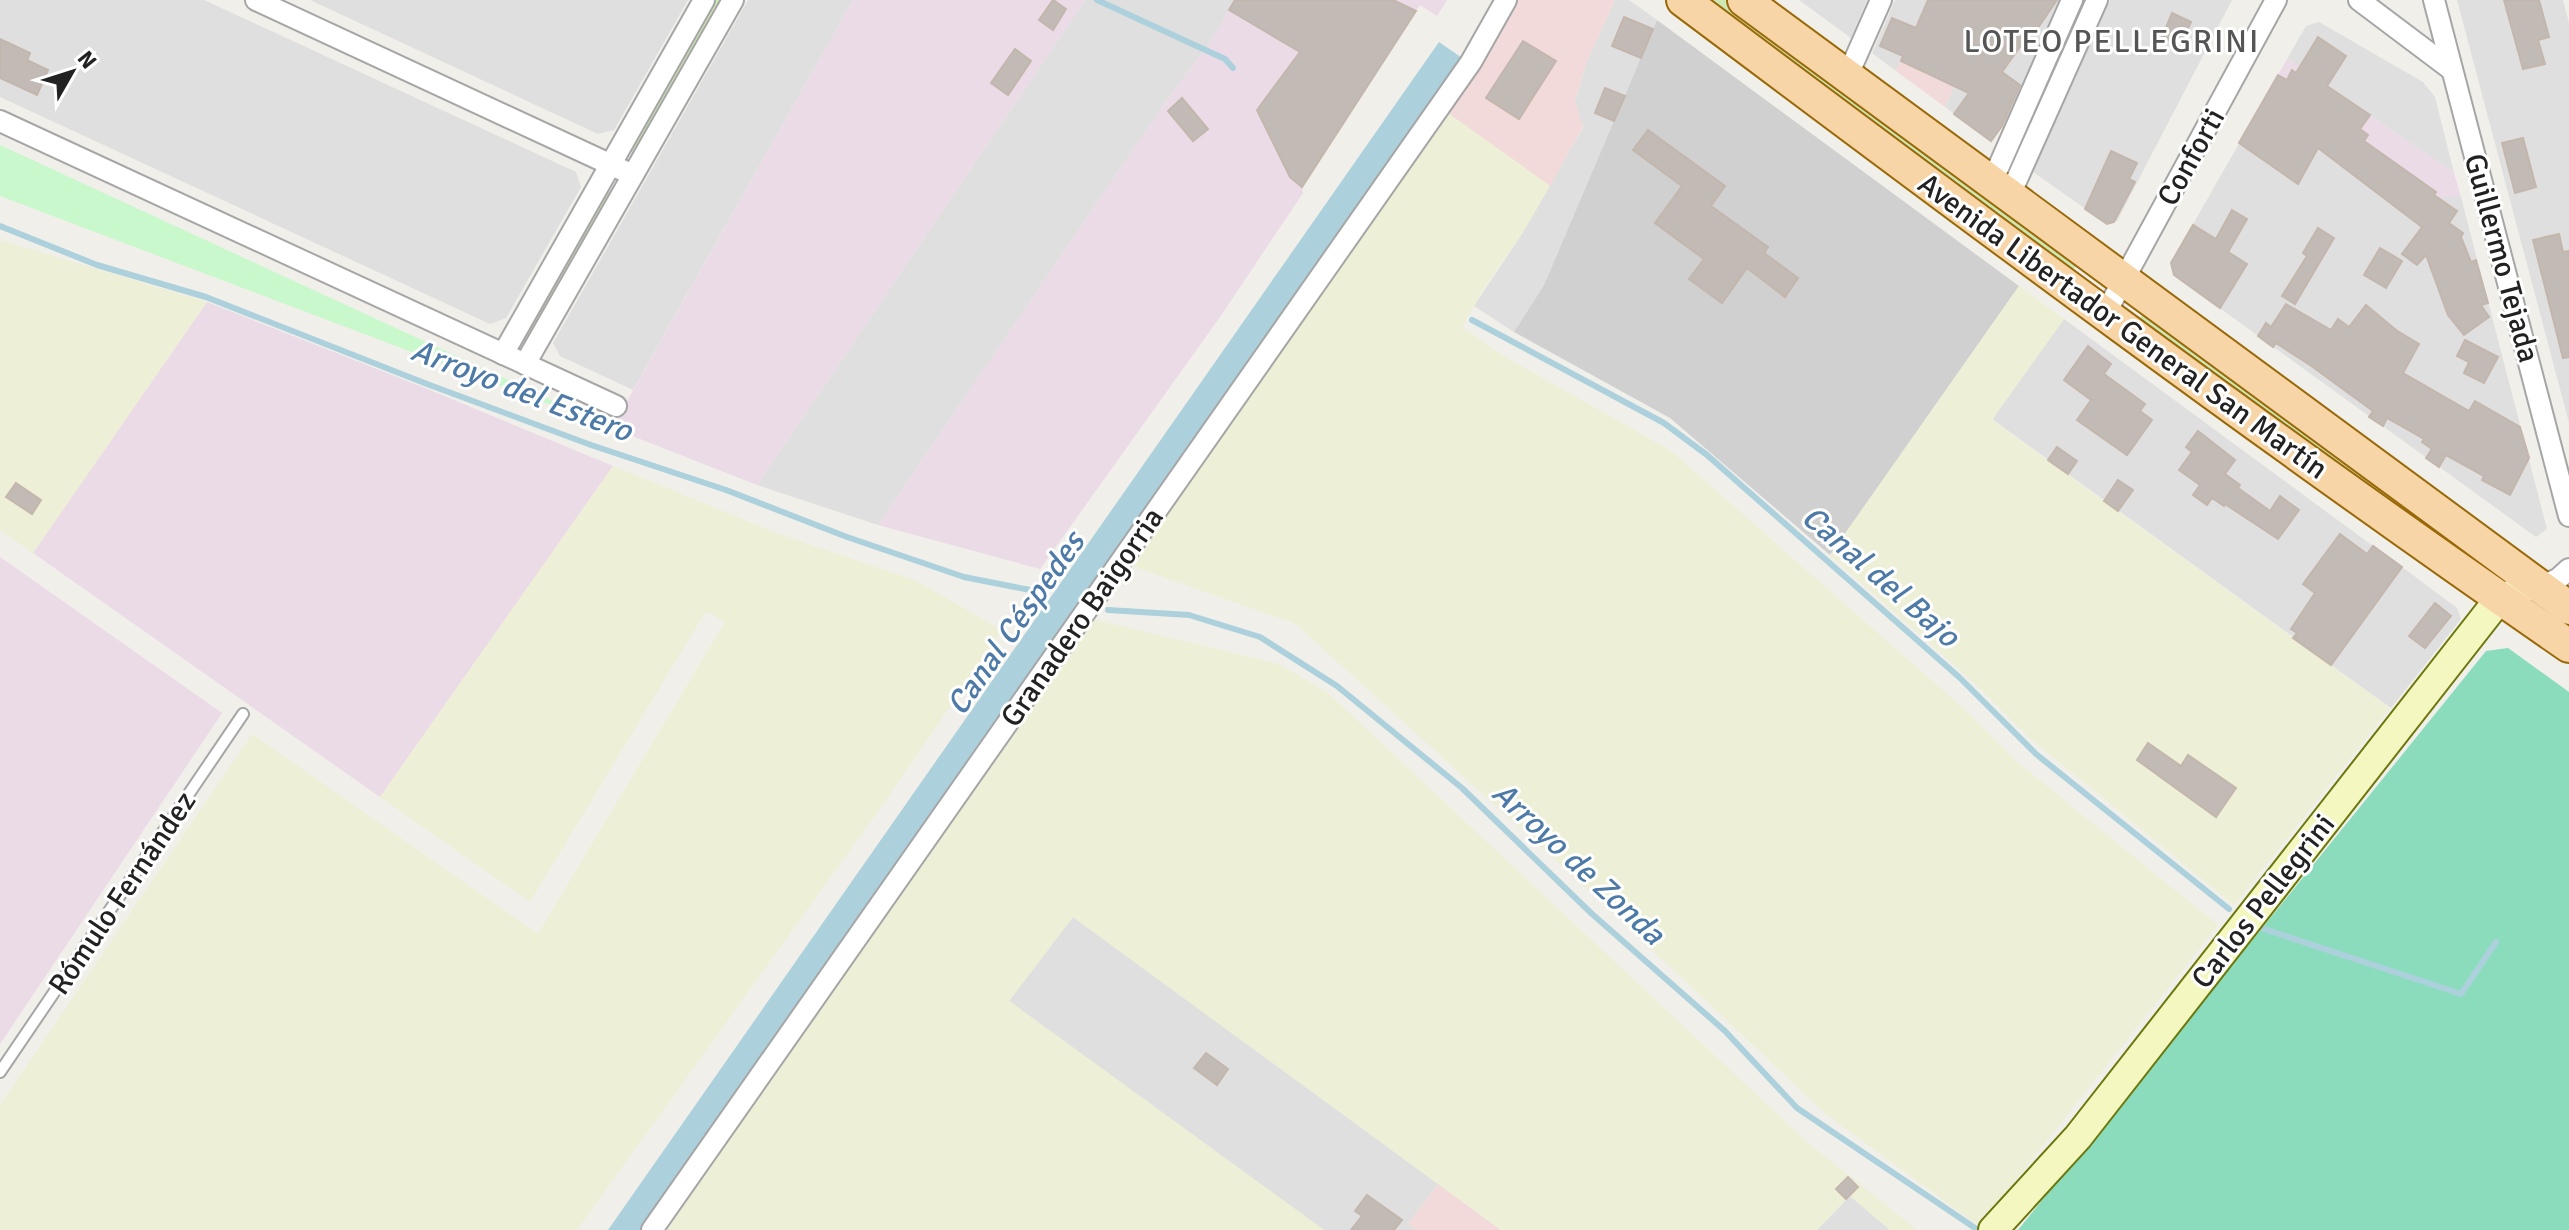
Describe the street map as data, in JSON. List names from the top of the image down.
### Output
{
  "streets": {
    "main road": ["Avenida Libertador General San Martín", "Carlos Pellegrini"],
    "street": ["Conforti", "Guillermo Tejada", "Granadero Baigorria"],
    "lane": ["Rómulo Fernández"]
  },
  "crossings": [
    ["Conforti", "Avenida Libertador General San Martín"],
    ["Avenida Libertador General San Martín", "Carlos Pellegrini"]
  ],
  "districts": ["LOTEO PELLEGRINI"],
  "water": [
    "Arroyo del Estero",
    "Canal del Bajo",
    "Canal Céspedes",
    "Arroyo de Zonda"
  ],
  "north": "top right"
}
